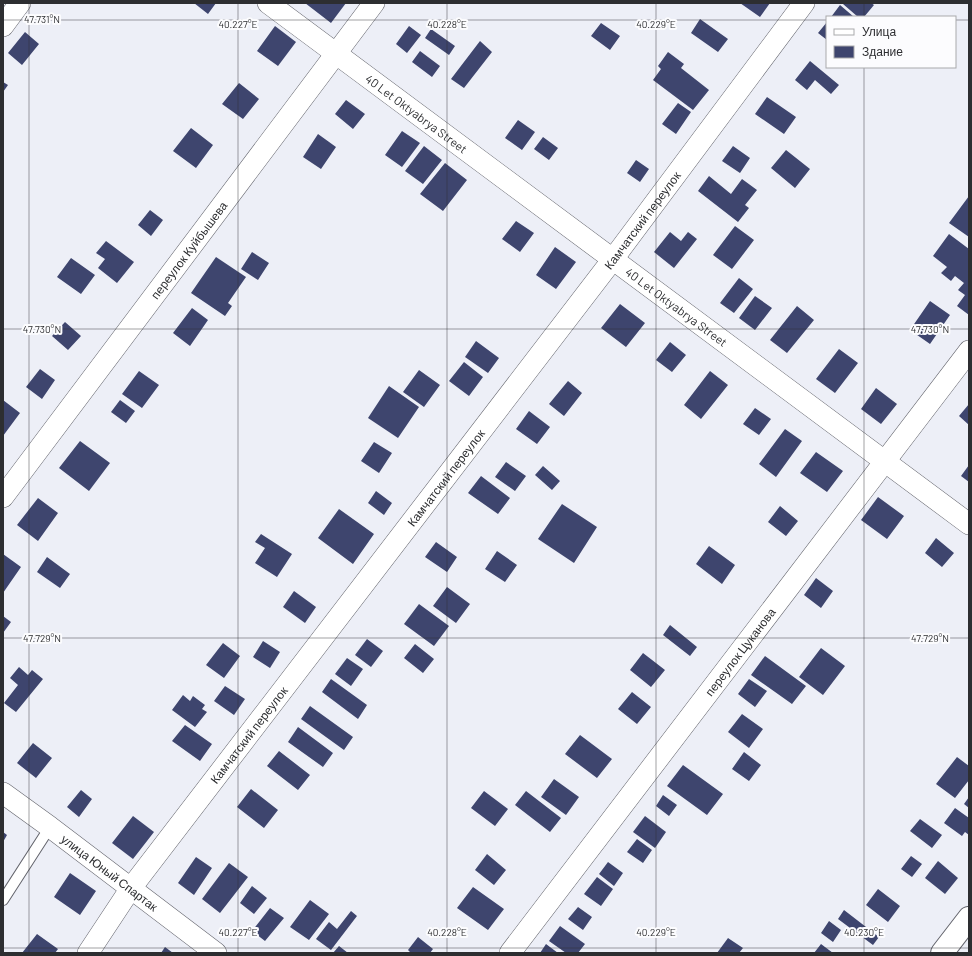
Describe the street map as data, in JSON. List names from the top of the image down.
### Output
{
  "streets": {
    "street": [
      "40 Let Oktyabrya Street",
      "Камчатский переулок",
      "переулок Куйбышева",
      "переулок Цуканова",
      "улица Юный Спартак"
    ]
  },
  "crossings": [
    ["40 Let Oktyabrya Street", "Камчатский переулок"],
    ["40 Let Oktyabrya Street", "переулок Куйбышева"],
    ["40 Let Oktyabrya Street", "переулок Цуканова"],
    ["Камчатский переулок", "улица Юный Спартак"]
  ],
  "legend": ["Улица", "Здание"],
  "coordinates": [
    "47.731°N",
    "40.227°E",
    "40.228°E",
    "40.229°E",
    "47.730°N",
    "47.729°N",
    "40.230°E"
  ]
}
